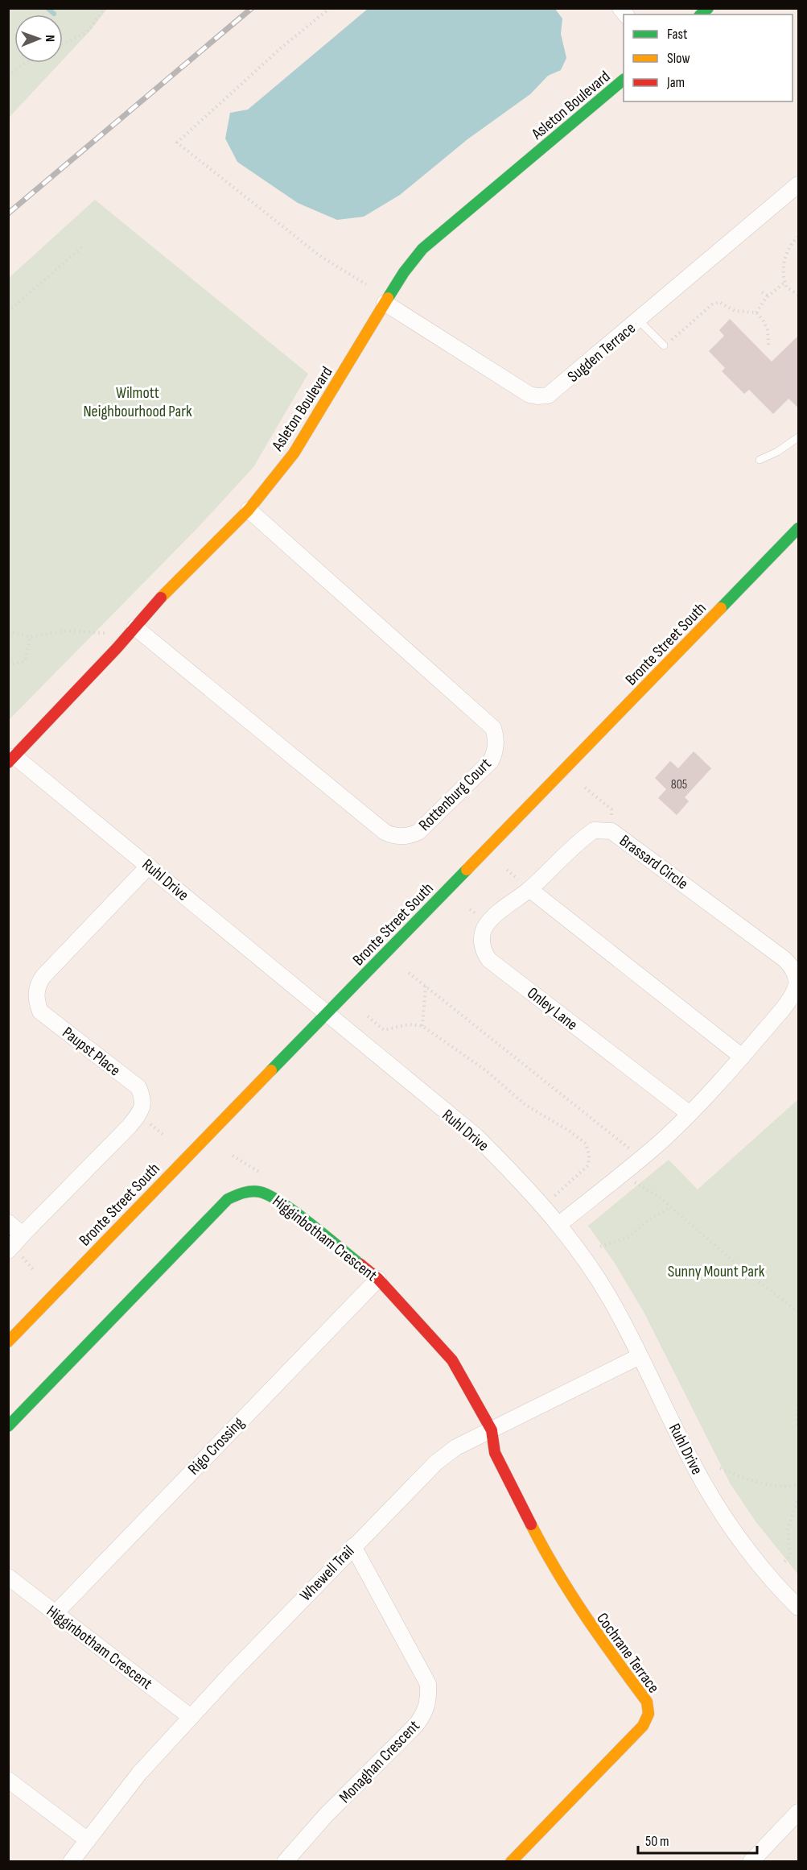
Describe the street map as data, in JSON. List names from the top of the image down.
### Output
{
  "streets": {
    "street": [
      "Asleton Boulevard",
      "Sugden Terrace",
      "Bronte Street South",
      "Rottenburg Court",
      "Brassard Circle",
      "Ruhl Drive",
      "Onley Lane",
      "Paupst Place",
      "Higginbotham Crescent",
      "Rigo Crossing",
      "Whewell Trail",
      "Cochrane Terrace",
      "Monaghan Crescent"
    ]
  },
  "crossings": [
    ["Asleton Boulevard", "Sugden Terrace"],
    ["Asleton Boulevard", "Rottenburg Court"],
    ["Asleton Boulevard", "Ruhl Drive"],
    ["Bronte Street South", "Ruhl Drive"],
    ["Brassard Circle", "Ruhl Drive"],
    ["Brassard Circle", "Onley Lane"],
    ["Ruhl Drive", "Paupst Place"],
    ["Ruhl Drive", "Whewell Trail"],
    ["Higginbotham Crescent", "Rigo Crossing"],
    ["Higginbotham Crescent", "Whewell Trail"],
    ["Higginbotham Crescent", "Cochrane Terrace"],
    ["Whewell Trail", "Cochrane Terrace"],
    ["Whewell Trail", "Monaghan Crescent"]
  ],
  "parks": ["Wilmott Neighbourhood Park", "Sunny Mount Park"],
  "house_numbers": ["805"],
  "legend": ["Fast", "Slow", "Jam"],
  "scale_bar": "50 m",
  "north": "right"
}
